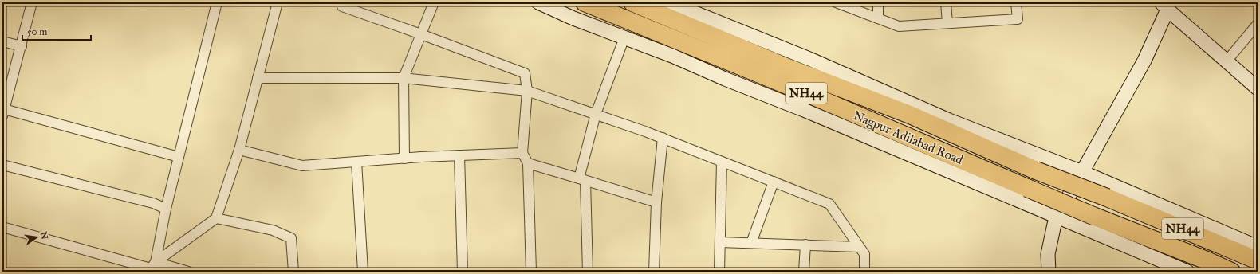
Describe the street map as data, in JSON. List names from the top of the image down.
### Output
{
  "streets": {
    "highway": ["NH44", "Nagpur Adilabad Road"]
  },
  "scale_bar": "50 m",
  "north": "right"
}
